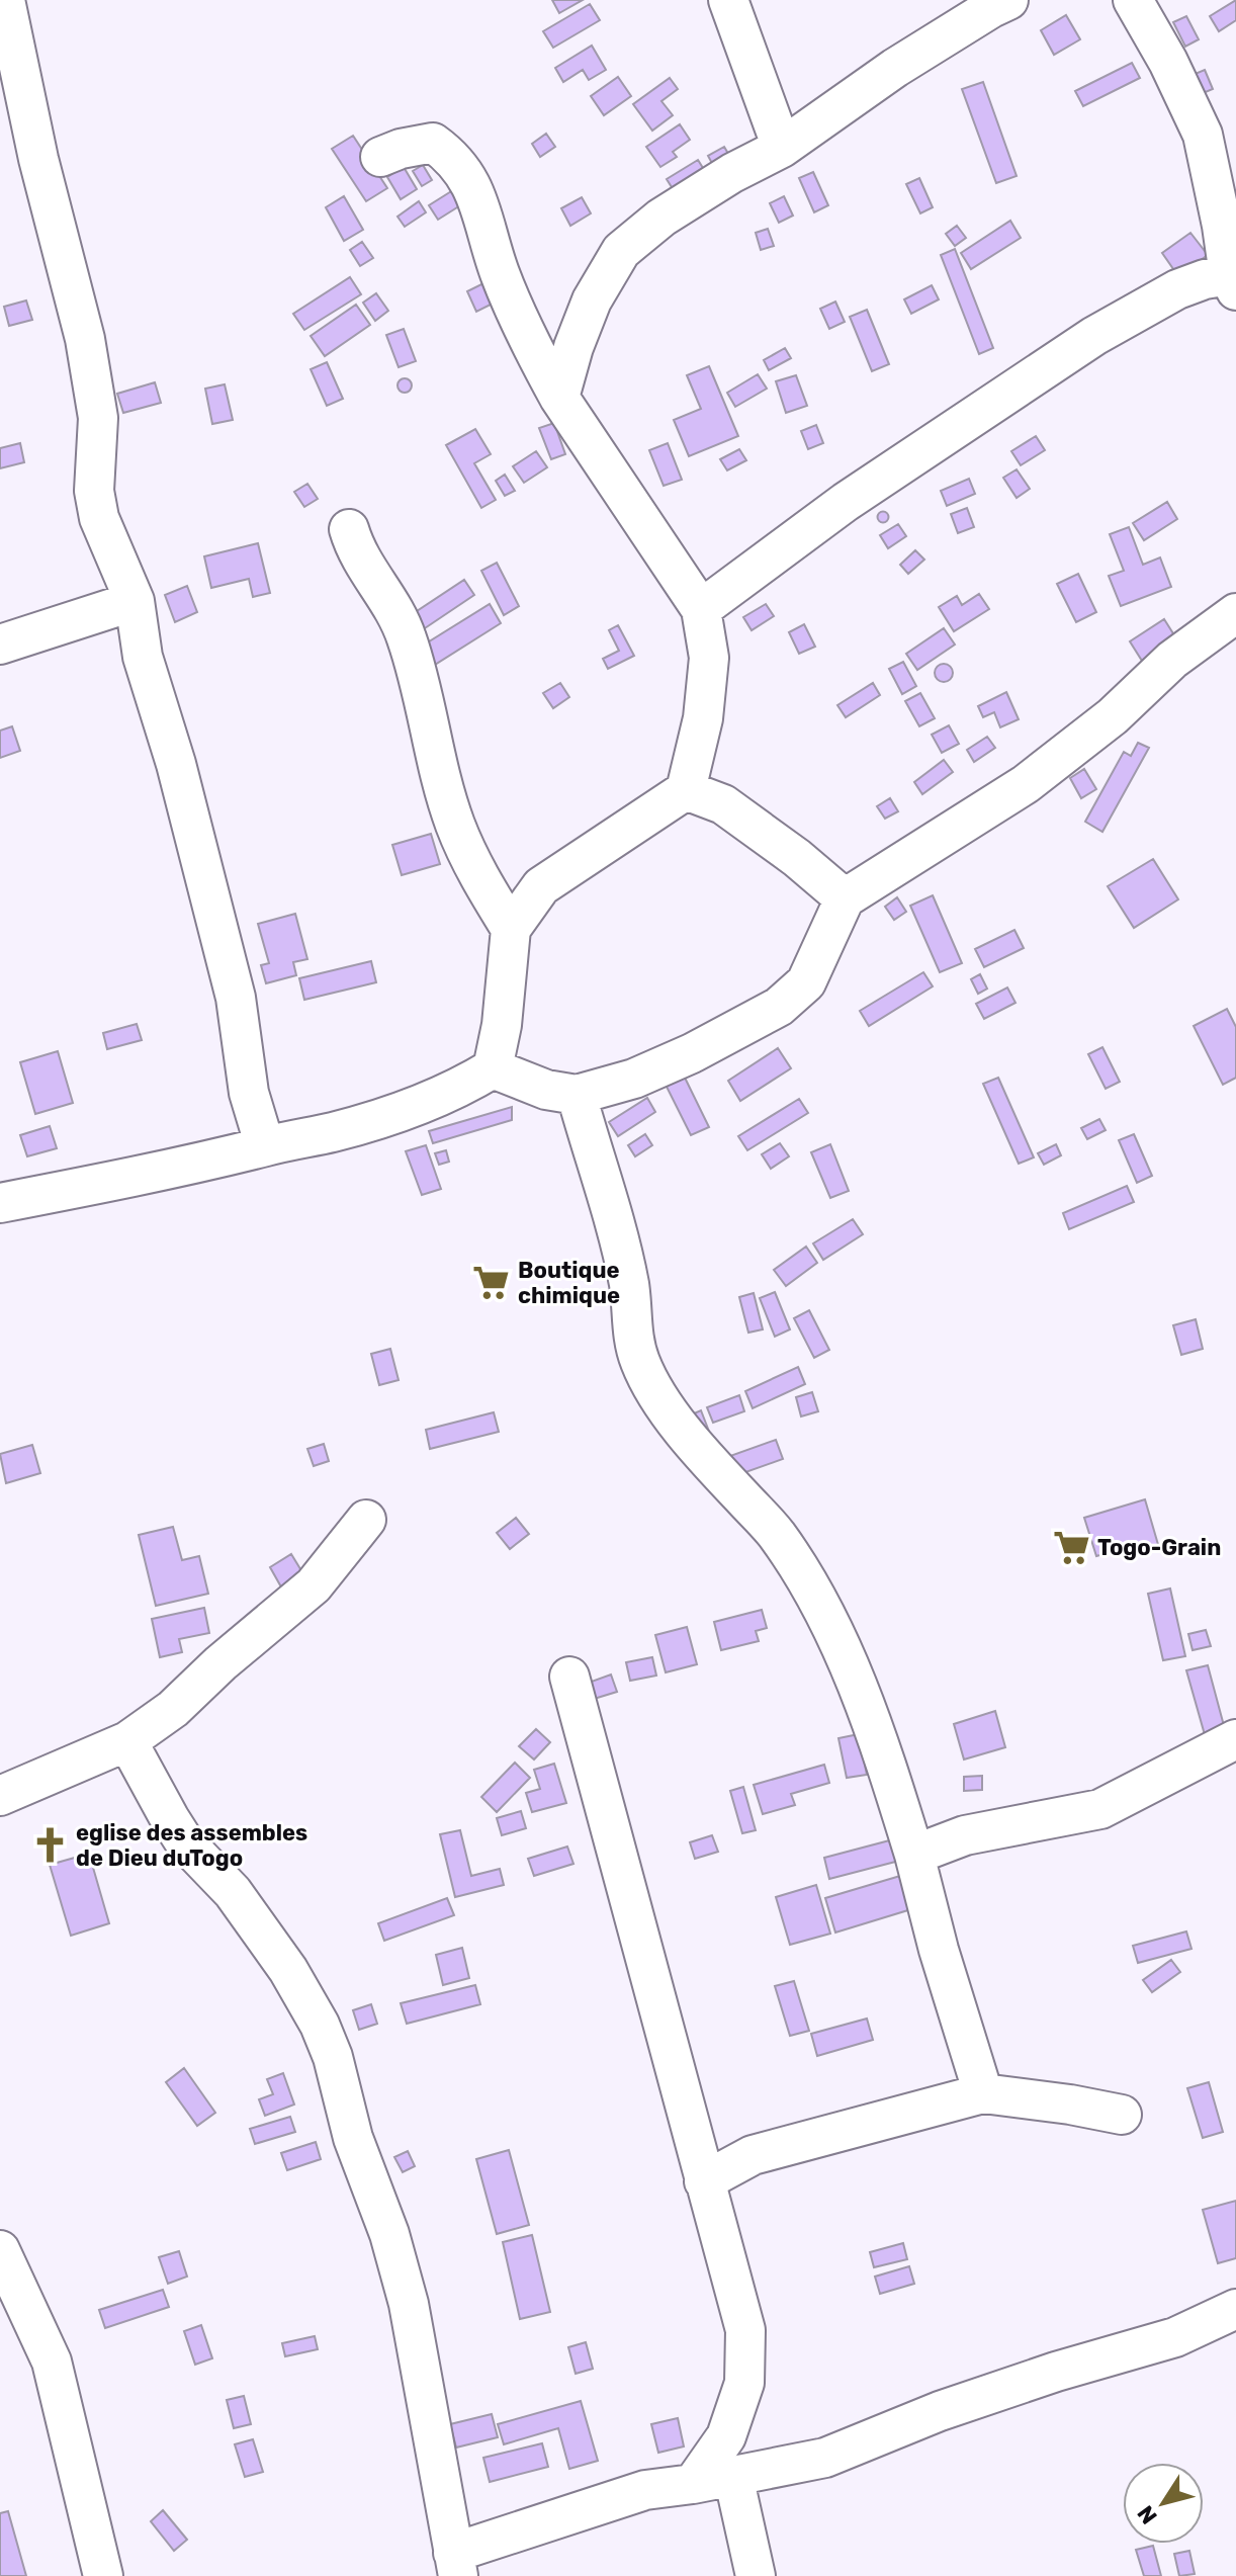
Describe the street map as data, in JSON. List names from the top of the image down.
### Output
{
  "places": {
    "supermarket": ["Boutique chimique", "Togo-Grain"],
    "church": ["eglise des assembles de Dieu duTogo"]
  },
  "north": "bottom left"
}
